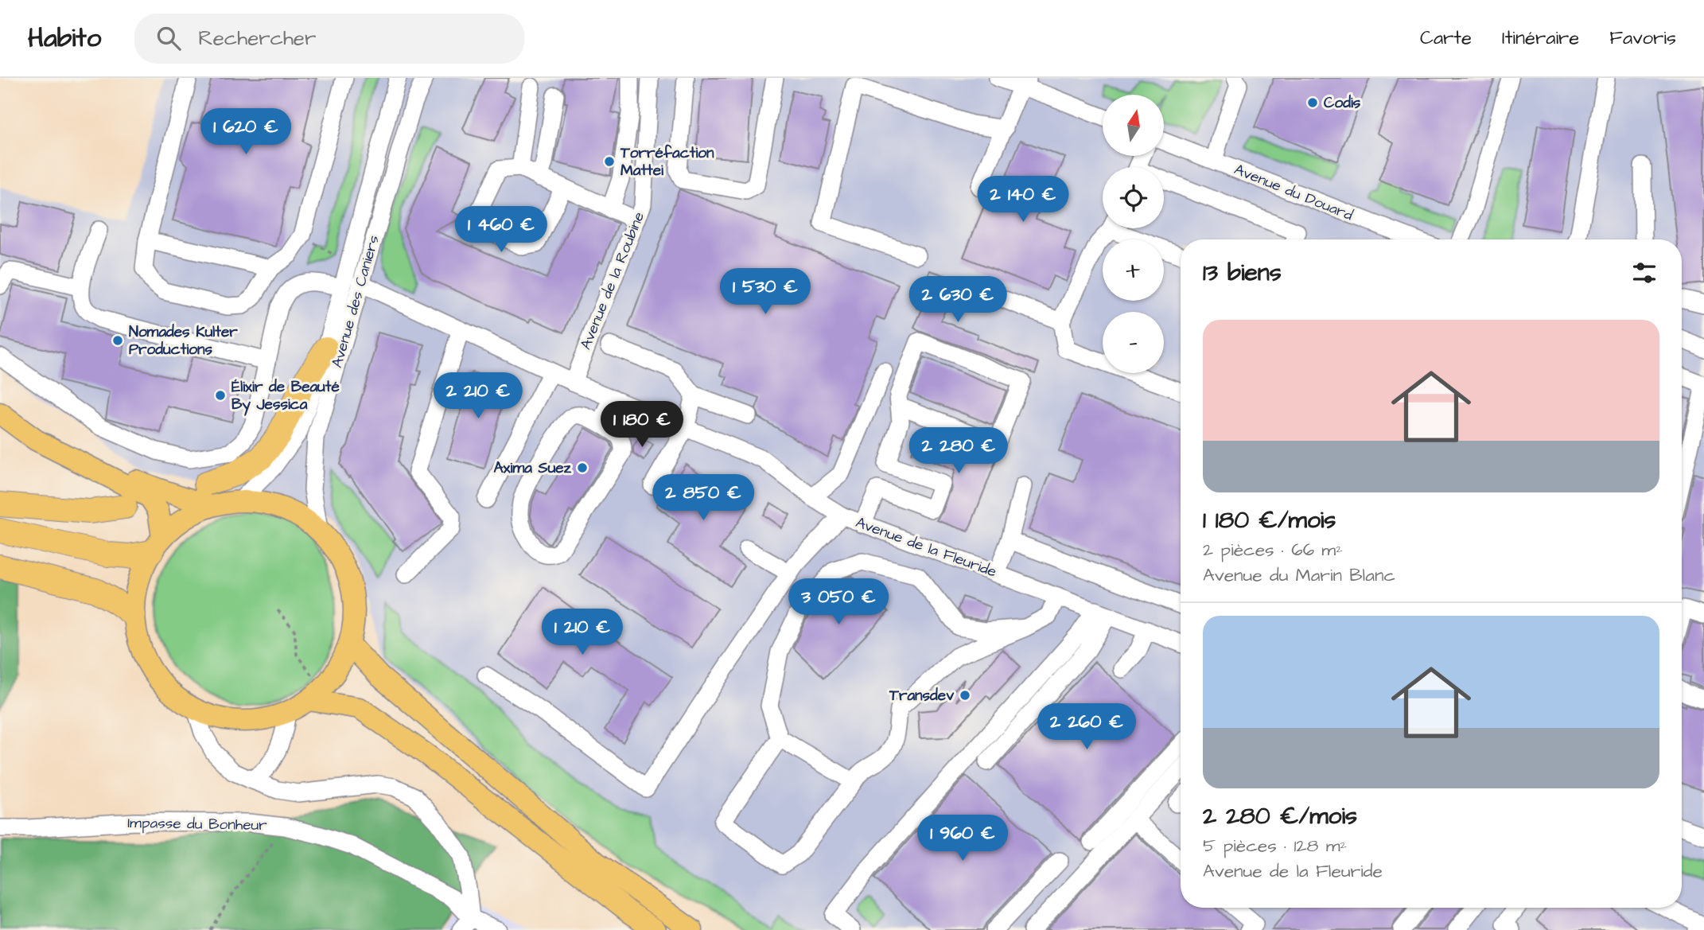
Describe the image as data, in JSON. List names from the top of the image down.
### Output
{
  "streets": {
    "street": [
      "Avenue du Douard",
      "Avenue de la Roubine",
      "Avenue des Caniers",
      "Avenue de la Fleuride",
      "Impasse du Bonheur"
    ]
  },
  "places": [
    "Codis",
    "Torréfaction Mattei",
    "Nomades Kulter Productions",
    "Élixir de Beauté By Jessica",
    "Axima Suez",
    "Transdev"
  ],
  "north": "top",
  "page": {
    "header": "Habito",
    "search": "Rechercher",
    "nav": ["Carte", "Itinéraire", "Favoris"],
    "map_buttons": ["+", "−"],
    "price": [
      "1 620 €",
      "2 140 €",
      "1 460 €",
      "1 530 €",
      "2 630 €",
      "2 210 €",
      "1 180 €",
      "2 280 €",
      "2 850 €",
      "3 050 €",
      "1 210 €",
      "2 260 €",
      "1 960 €"
    ],
    "heading": "13 biens",
    "list": [
      {
        "name": "1 180 €/mois",
        "note": "2 pièces · 66 m² · Avenue du Marin Blanc"
      },
      {
        "name": "2 280 €/mois",
        "note": "5 pièces · 128 m² · Avenue de la Fleuride"
      }
    ]
  }
}
